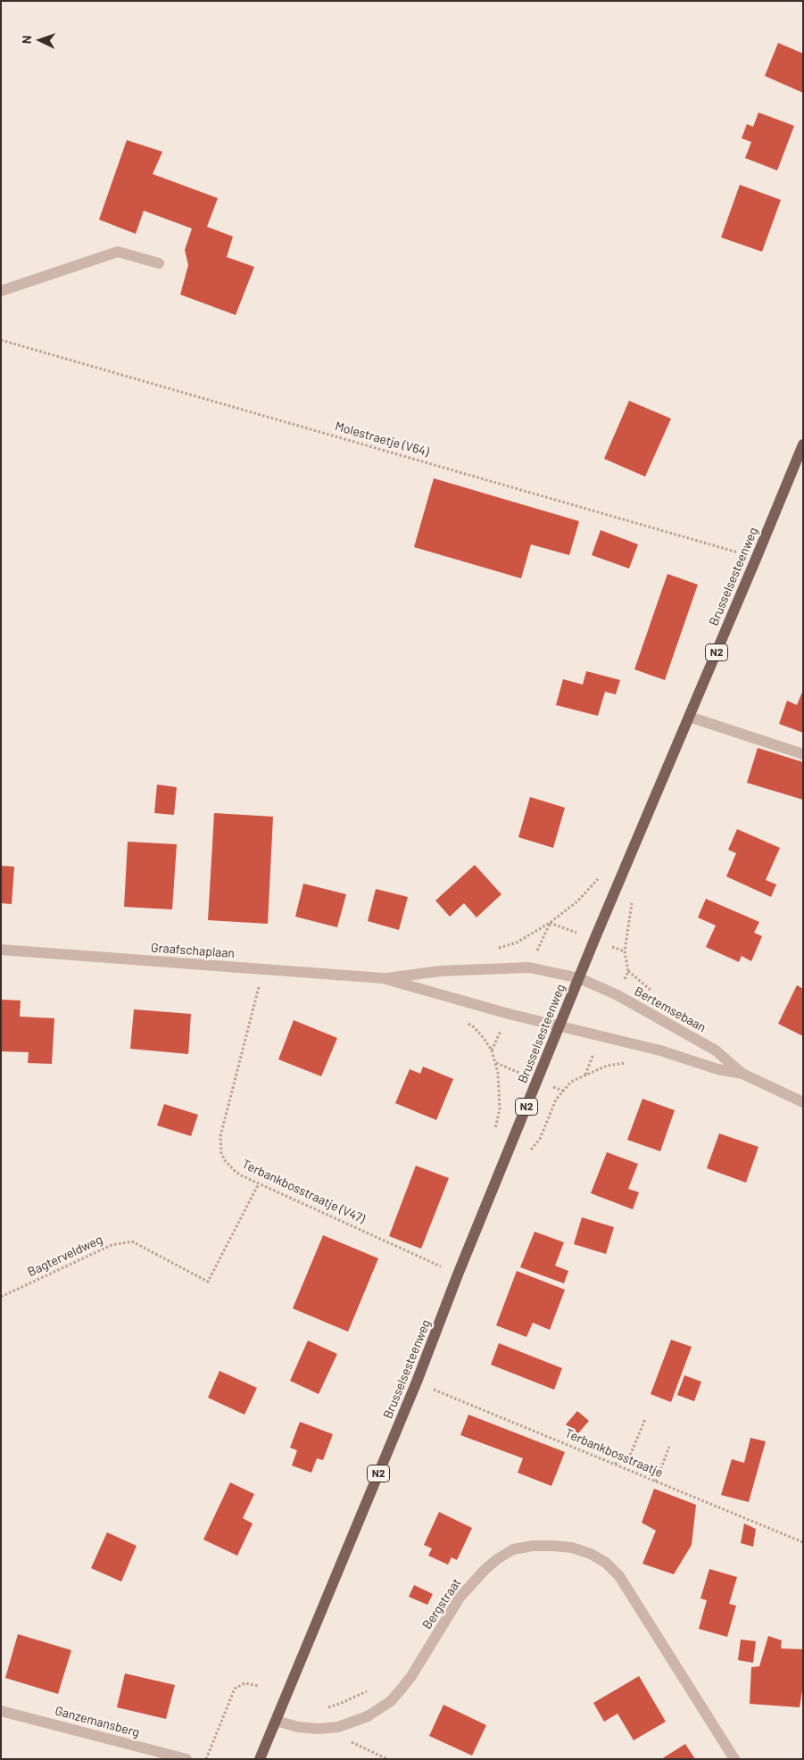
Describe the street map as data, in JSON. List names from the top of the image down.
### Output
{
  "streets": {
    "main road": ["Brusselsesteenweg", "N2"],
    "street": [
      "Graafschaplaan",
      "Bertemsebaan",
      "Bergstraat",
      "Ganzemansberg"
    ],
    "path": [
      "Molestraetje (V64)",
      "Terbankbosstraatje (V47)",
      "Bagterveldweg",
      "Terbankbosstraatje"
    ]
  },
  "crossings": [
    ["Molestraetje (V64)", "Brusselsesteenweg"],
    ["Brusselsesteenweg", "Graafschaplaan"],
    ["Brusselsesteenweg", "Bertemsebaan"],
    ["Brusselsesteenweg", "Terbankbosstraatje (V47)"],
    ["Brusselsesteenweg", "Terbankbosstraatje"],
    ["Brusselsesteenweg", "Bergstraat"],
    ["Graafschaplaan", "Bertemsebaan"],
    ["Graafschaplaan", "Terbankbosstraatje (V47)"],
    ["Terbankbosstraatje (V47)", "Bagterveldweg"]
  ],
  "north": "left"
}
